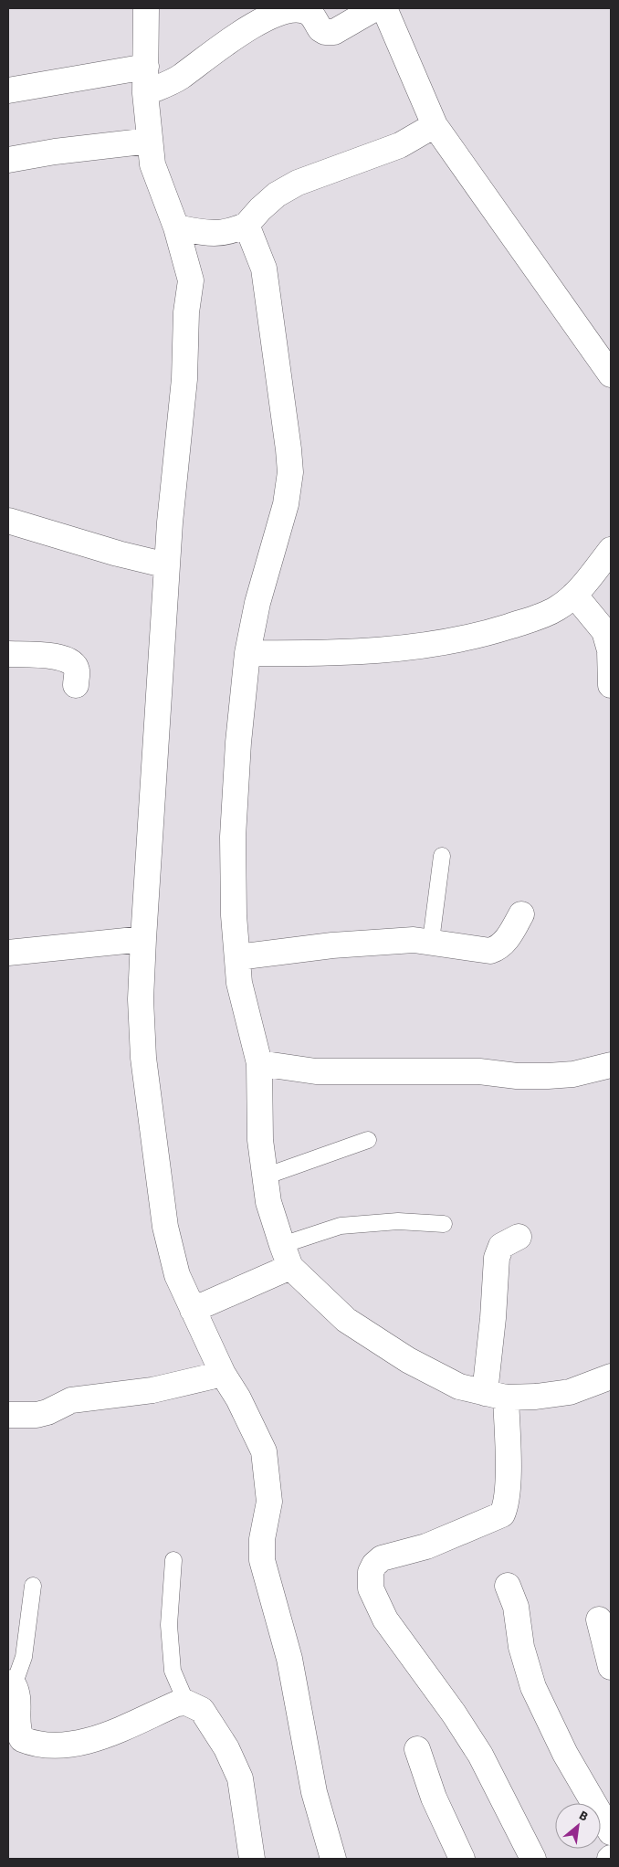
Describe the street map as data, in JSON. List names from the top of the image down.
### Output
{
  "north": "top right"
}
